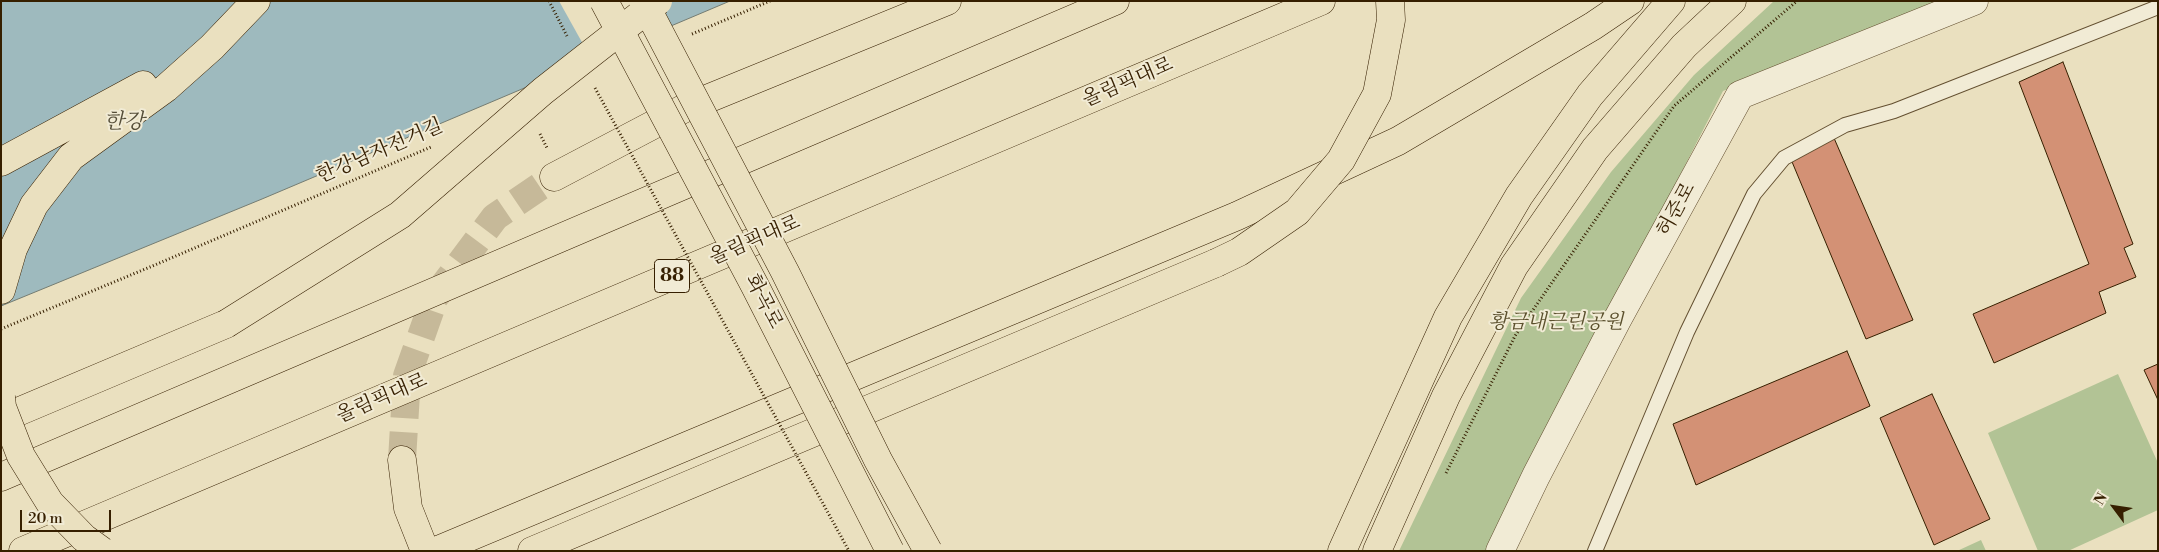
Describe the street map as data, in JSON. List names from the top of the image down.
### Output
{
  "streets": {
    "main road": ["올림픽대로", "88", "화곡로"],
    "street": ["허준로"],
    "path": ["한강남자전거길"]
  },
  "water": ["한강"],
  "parks": ["황금내근린공원"],
  "scale_bar": "20 m",
  "north": "top left"
}
